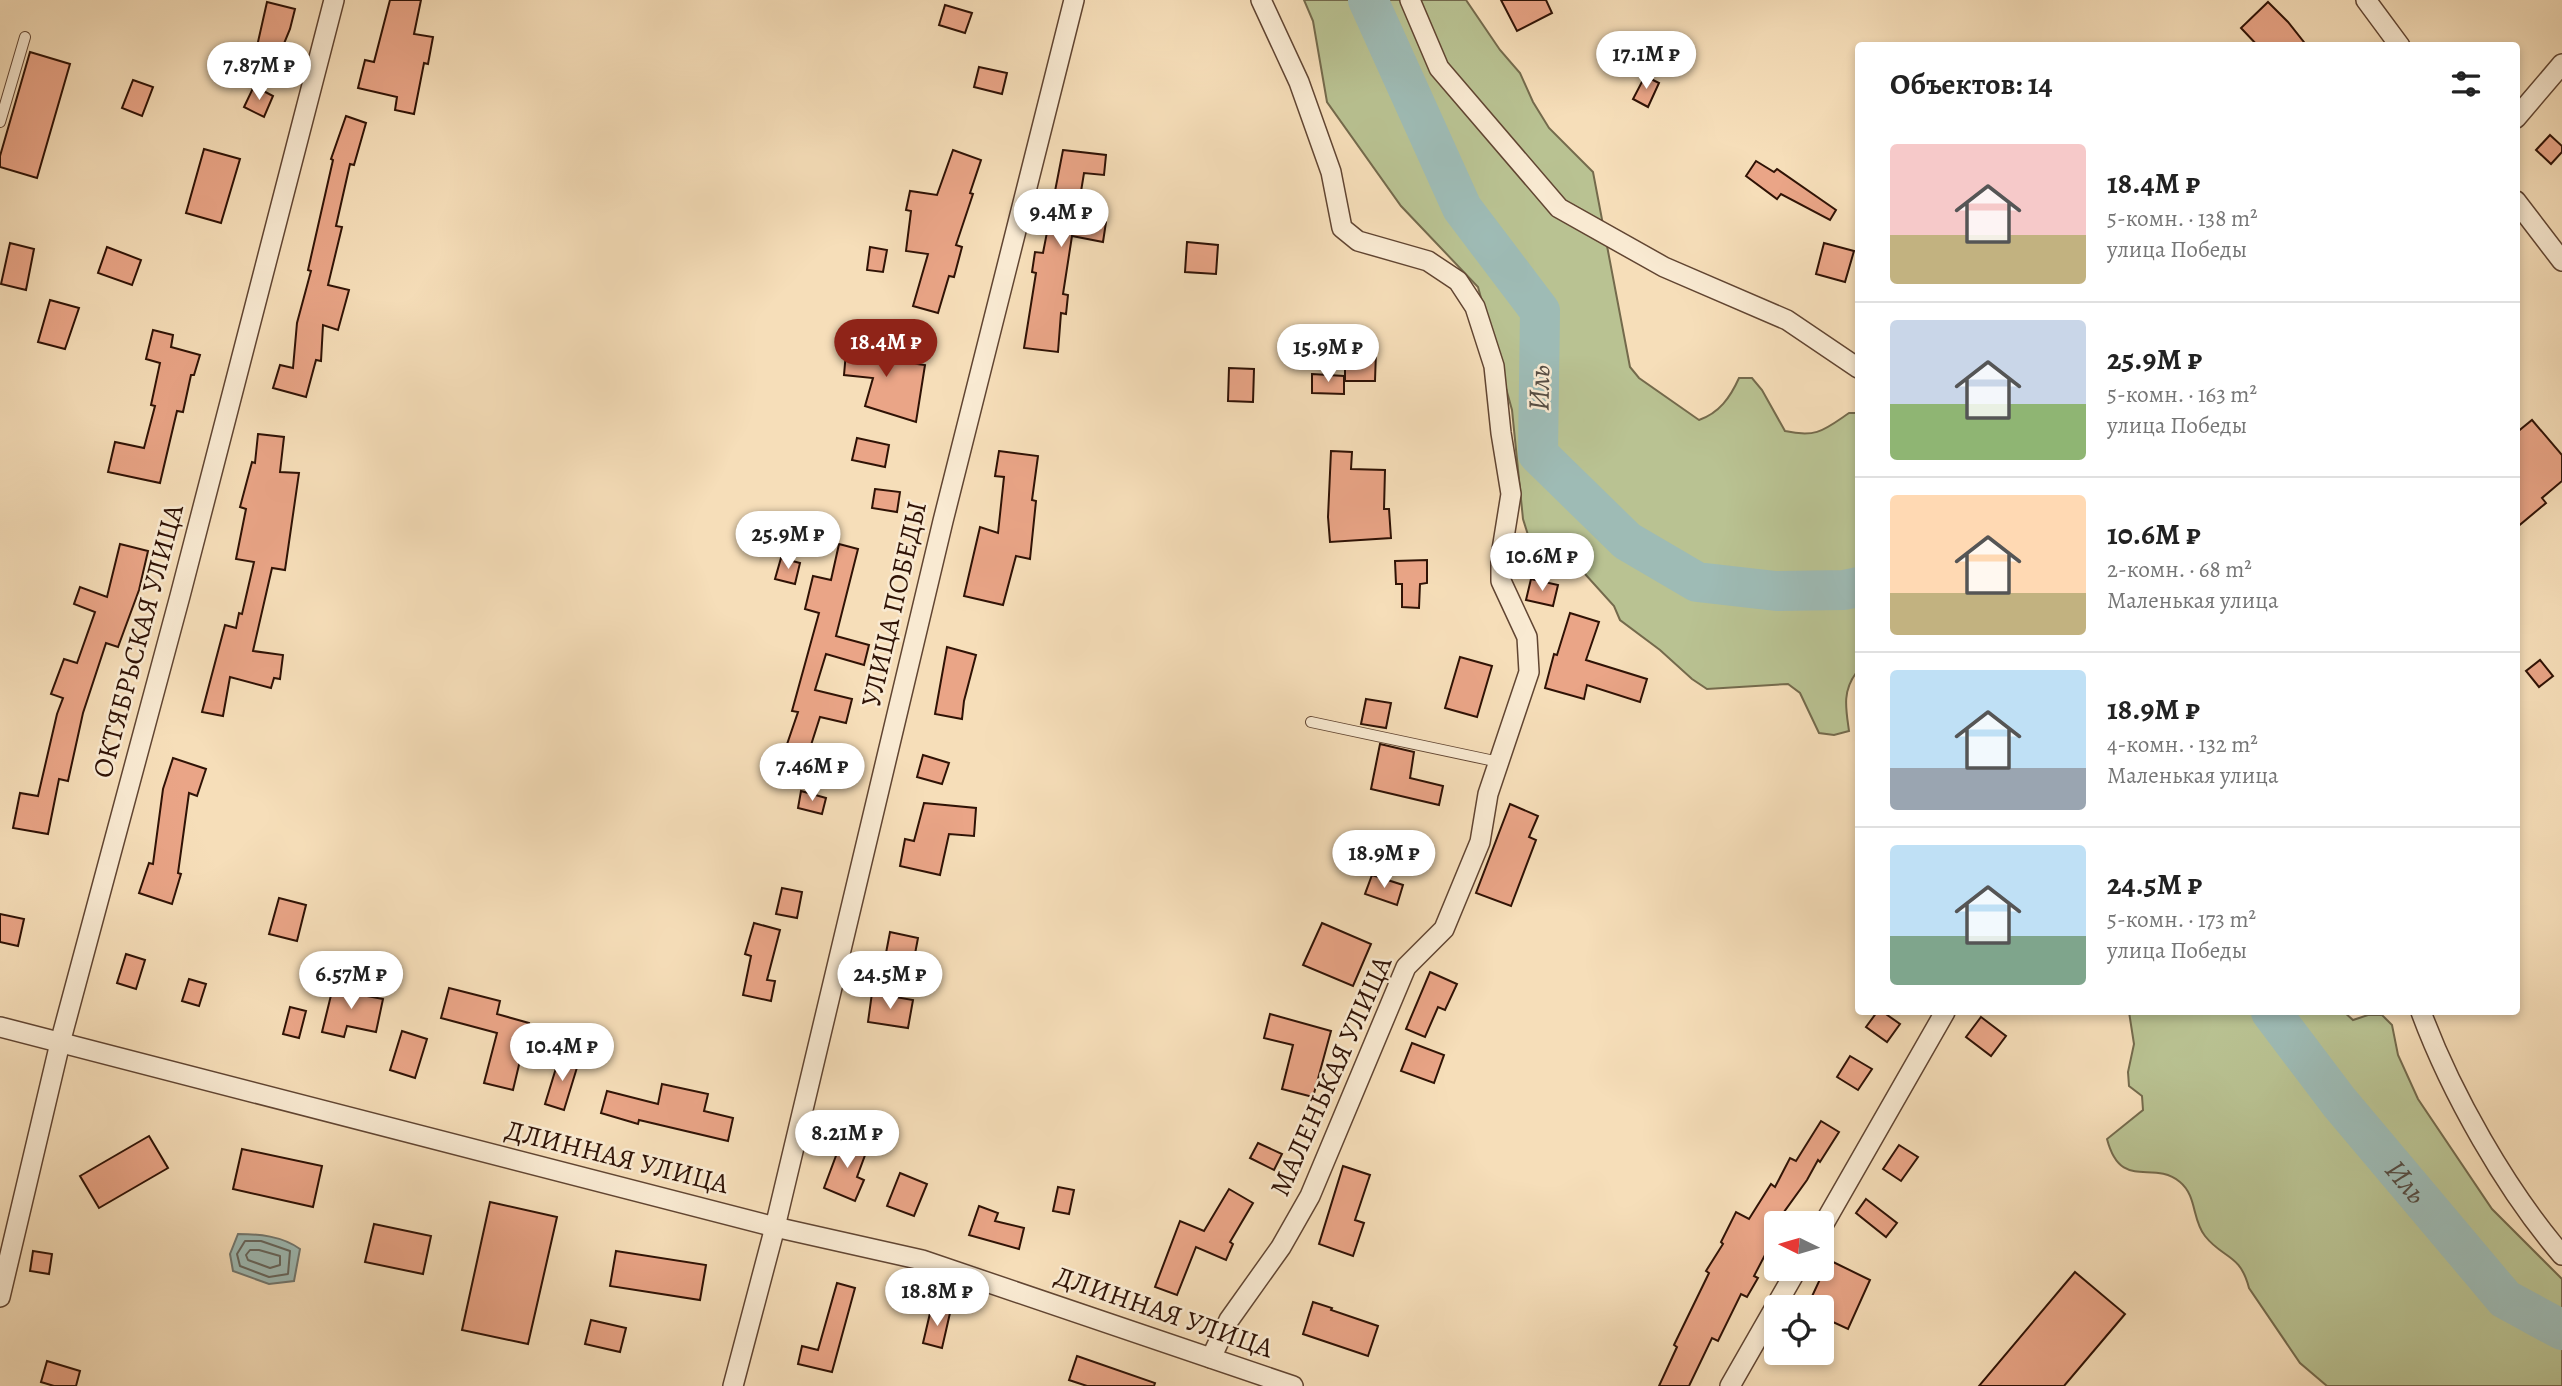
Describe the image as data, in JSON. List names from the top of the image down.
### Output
{
  "streets": {
    "street": [
      "УЛИЦА ПОБЕДЫ",
      "ОКТЯБРЬСКАЯ УЛИЦА",
      "МАЛЕНЬКАЯ УЛИЦА",
      "ДЛИННАЯ УЛИЦА"
    ]
  },
  "crossings": [
    ["УЛИЦА ПОБЕДЫ", "ДЛИННАЯ УЛИЦА"],
    ["ОКТЯБРЬСКАЯ УЛИЦА", "ДЛИННАЯ УЛИЦА"],
    ["МАЛЕНЬКАЯ УЛИЦА", "ДЛИННАЯ УЛИЦА"]
  ],
  "water": ["Иль"],
  "north": "left",
  "page": {
    "price": [
      "17.1M ₽",
      "7.87M ₽",
      "9.4M ₽",
      "18.4M ₽",
      "15.9M ₽",
      "25.9M ₽",
      "10.6M ₽",
      "7.46M ₽",
      "18.9M ₽",
      "6.57M ₽",
      "24.5M ₽",
      "10.4M ₽",
      "8.21M ₽",
      "18.8M ₽"
    ],
    "heading": "Объектов: 14",
    "list": [
      {
        "name": "18.4M ₽",
        "note": "5-комн. · 138 m² · улица Победы"
      },
      {
        "name": "25.9M ₽",
        "note": "5-комн. · 163 m² · улица Победы"
      },
      {
        "name": "10.6M ₽",
        "note": "2-комн. · 68 m² · Маленькая улица"
      },
      {
        "name": "18.9M ₽",
        "note": "4-комн. · 132 m² · Маленькая улица"
      },
      {
        "name": "24.5M ₽",
        "note": "5-комн. · 173 m² · улица Победы"
      }
    ]
  }
}
